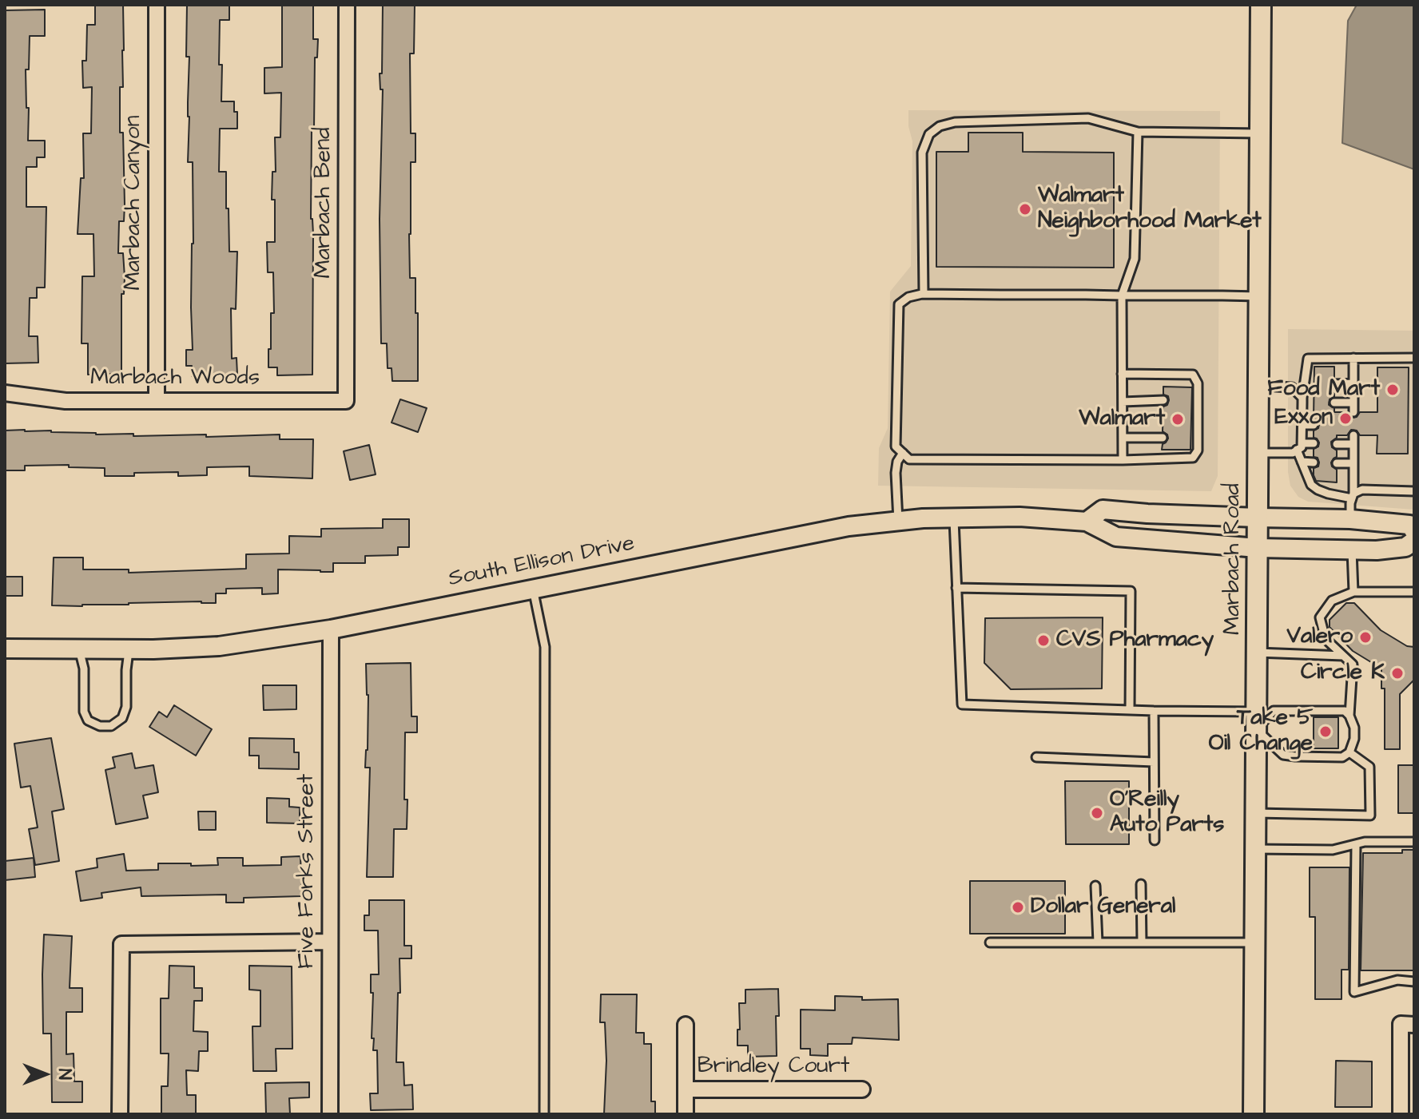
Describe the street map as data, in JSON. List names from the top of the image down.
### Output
{
  "streets": {
    "main road": ["Marbach Road"],
    "street": [
      "Marbach Canyon",
      "Marbach Bend",
      "Marbach Woods",
      "South Ellison Drive",
      "Five Forks Street",
      "Brindley Court"
    ]
  },
  "crossings": [
    ["Marbach Canyon", "Marbach Woods"],
    ["Marbach Bend", "Marbach Woods"],
    ["Marbach Road", "South Ellison Drive"],
    ["South Ellison Drive", "Five Forks Street"]
  ],
  "places": [
    "Walmart Neighborhood Market",
    "Food Mart",
    "Exxon",
    "Walmart",
    "Valero",
    "CVS Pharmacy",
    "Circle K",
    "Take 5 Oil Change",
    "O'Reilly Auto Parts",
    "Dollar General"
  ],
  "north": "right"
}
